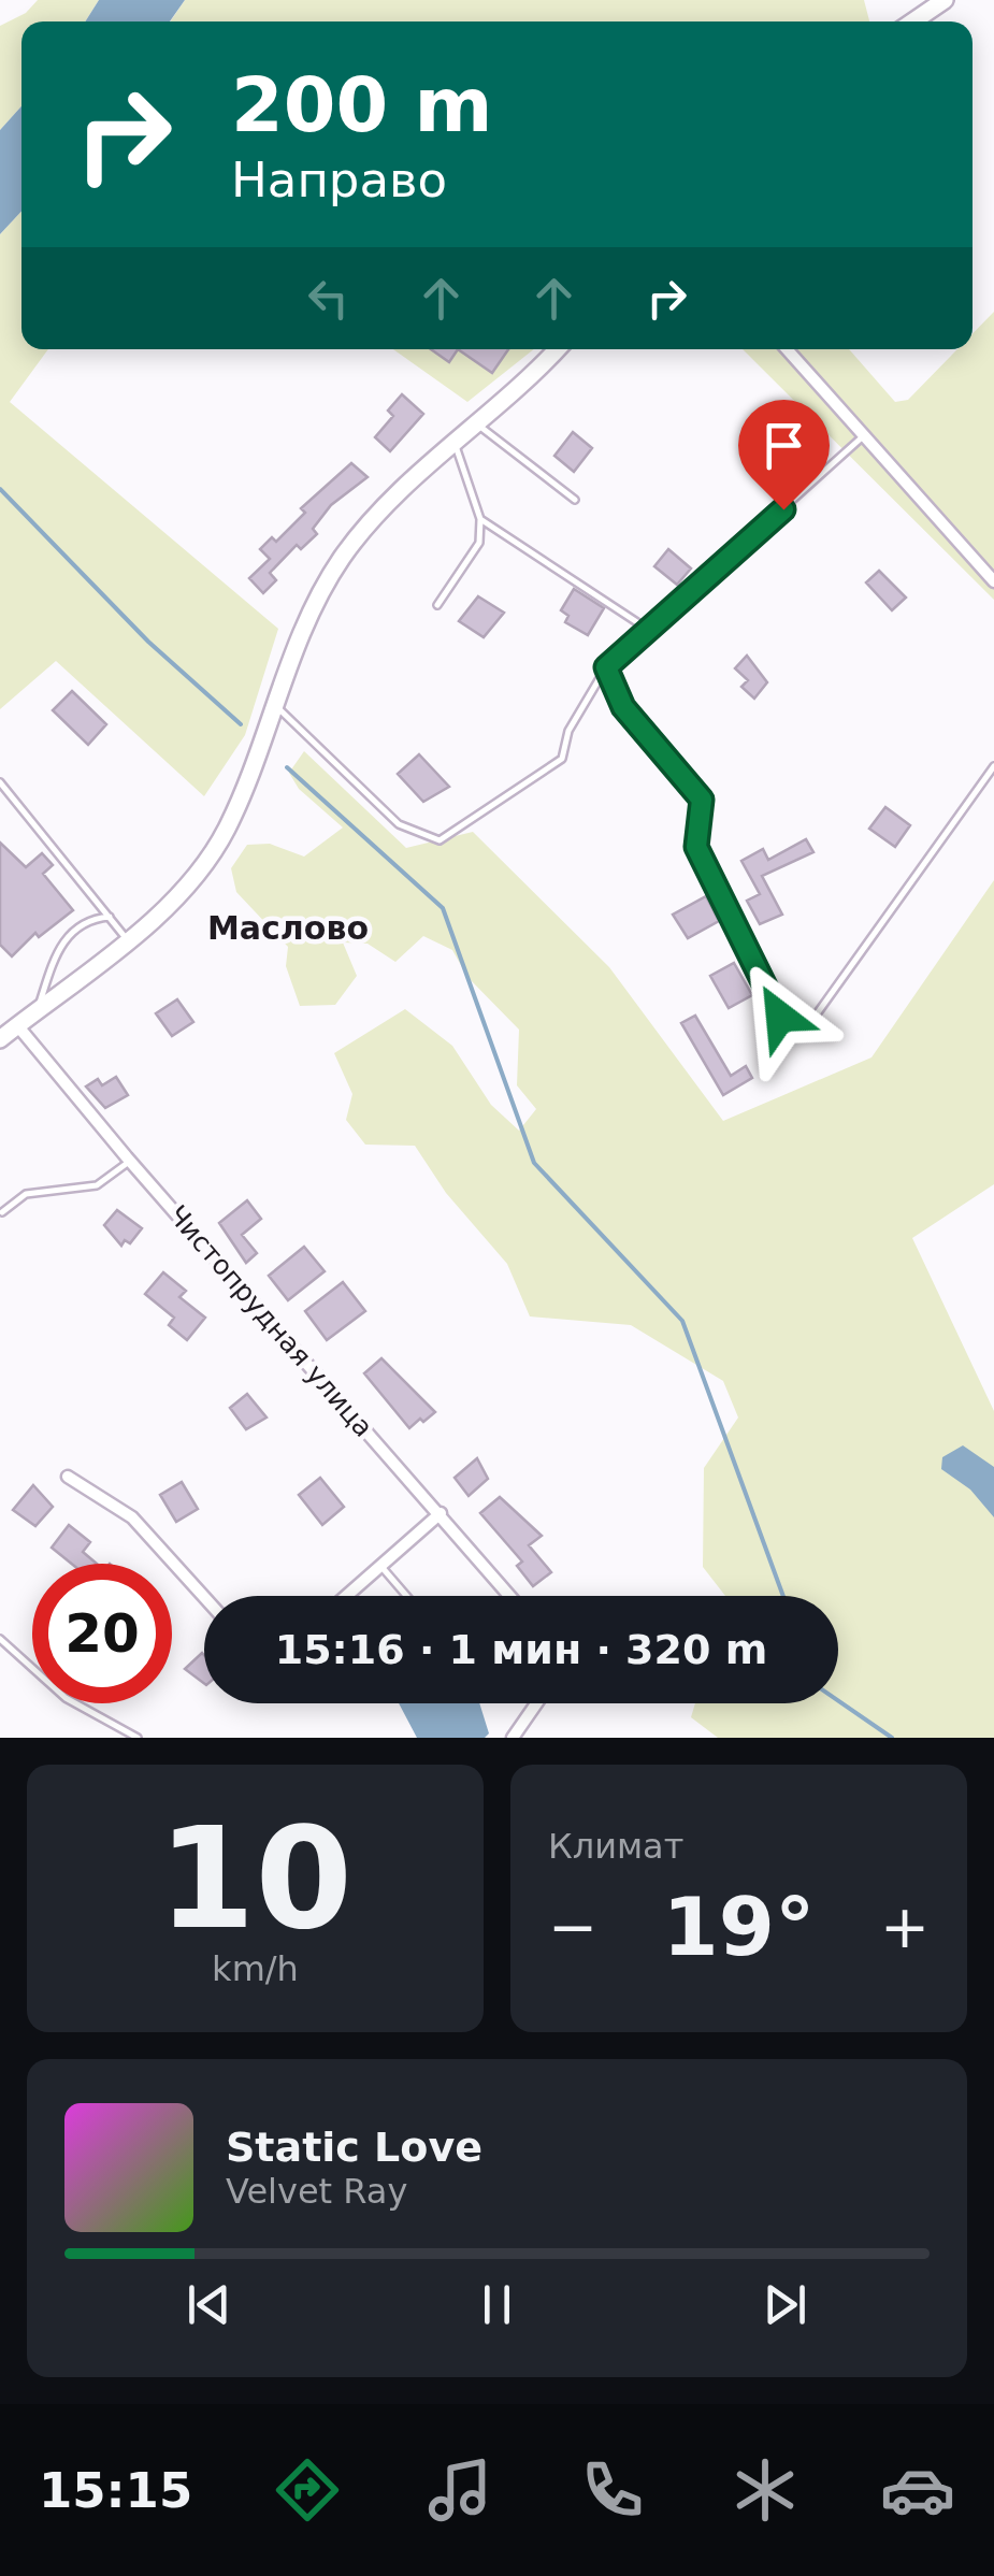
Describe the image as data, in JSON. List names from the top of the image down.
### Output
{
  "streets": {
    "street": ["Чистопрудная улица"]
  },
  "districts": ["Маслово"],
  "page": {
    "turn": ["200 m", "Направо"],
    "limit": "20",
    "trip": "15:16 · 1 мин · 320 m",
    "tile": [
      ["10", "km/h"],
      "Климат"
    ],
    "heat": ["−", "19°", "+"],
    "song": ["Static Love", "Velvet Ray"],
    "tabs": "15:15"
  }
}
